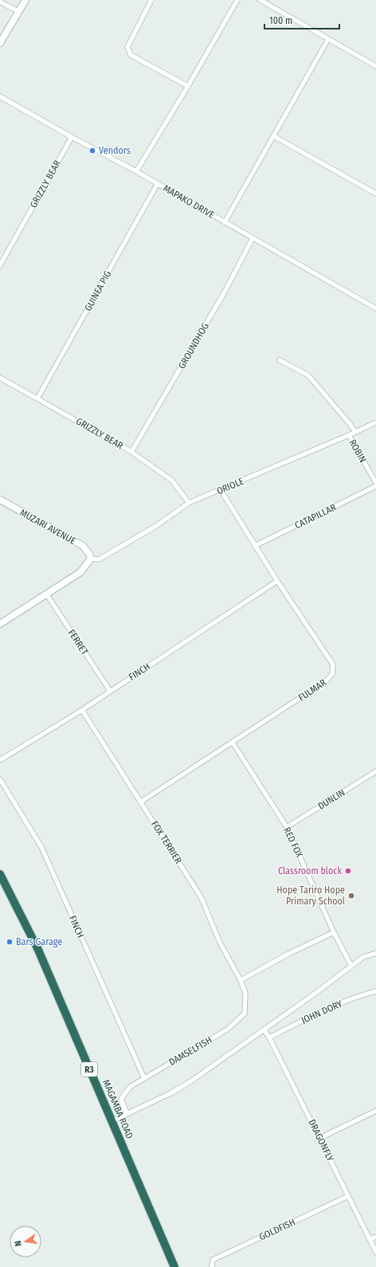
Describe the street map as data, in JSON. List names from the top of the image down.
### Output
{
  "streets": {
    "highway": ["R3", "MAGAMBA ROAD"],
    "street": [
      "GRIZZLY BEAR",
      "MAPAKO DRIVE",
      "GUINEA PIG",
      "GROUNDHOG",
      "ROBIN",
      "ORIOLE",
      "CATAPILLAR",
      "MUZARI AVENUE",
      "FERRET",
      "FINCH",
      "FULMAR",
      "DUNLIN",
      "FOX TERRIER",
      "RED FOX",
      "JOHN DORY",
      "DAMSELFISH",
      "DRAGONFLY",
      "GOLDFISH"
    ]
  },
  "crossings": [
    ["GRIZZLY BEAR", "MAPAKO DRIVE"],
    ["GRIZZLY BEAR", "GUINEA PIG"],
    ["GRIZZLY BEAR", "GROUNDHOG"],
    ["GRIZZLY BEAR", "ORIOLE"],
    ["MAPAKO DRIVE", "GUINEA PIG"],
    ["MAPAKO DRIVE", "GROUNDHOG"],
    ["ROBIN", "ORIOLE"],
    ["ORIOLE", "MUZARI AVENUE"],
    ["ORIOLE", "FULMAR"],
    ["CATAPILLAR", "FULMAR"],
    ["FERRET", "FINCH"],
    ["FINCH", "FULMAR"],
    ["FINCH", "FOX TERRIER"],
    ["FINCH", "DAMSELFISH"],
    ["FULMAR", "FOX TERRIER"],
    ["FULMAR", "RED FOX"],
    ["DUNLIN", "RED FOX"],
    ["FOX TERRIER", "DAMSELFISH"],
    ["JOHN DORY", "DRAGONFLY"],
    ["DRAGONFLY", "GOLDFISH"]
  ],
  "places": [
    "Vendors",
    "Classroom block",
    "Hope Tariro Hope Primary School",
    "Bars Garage"
  ],
  "scale_bar": "100 m",
  "north": "left"
}
